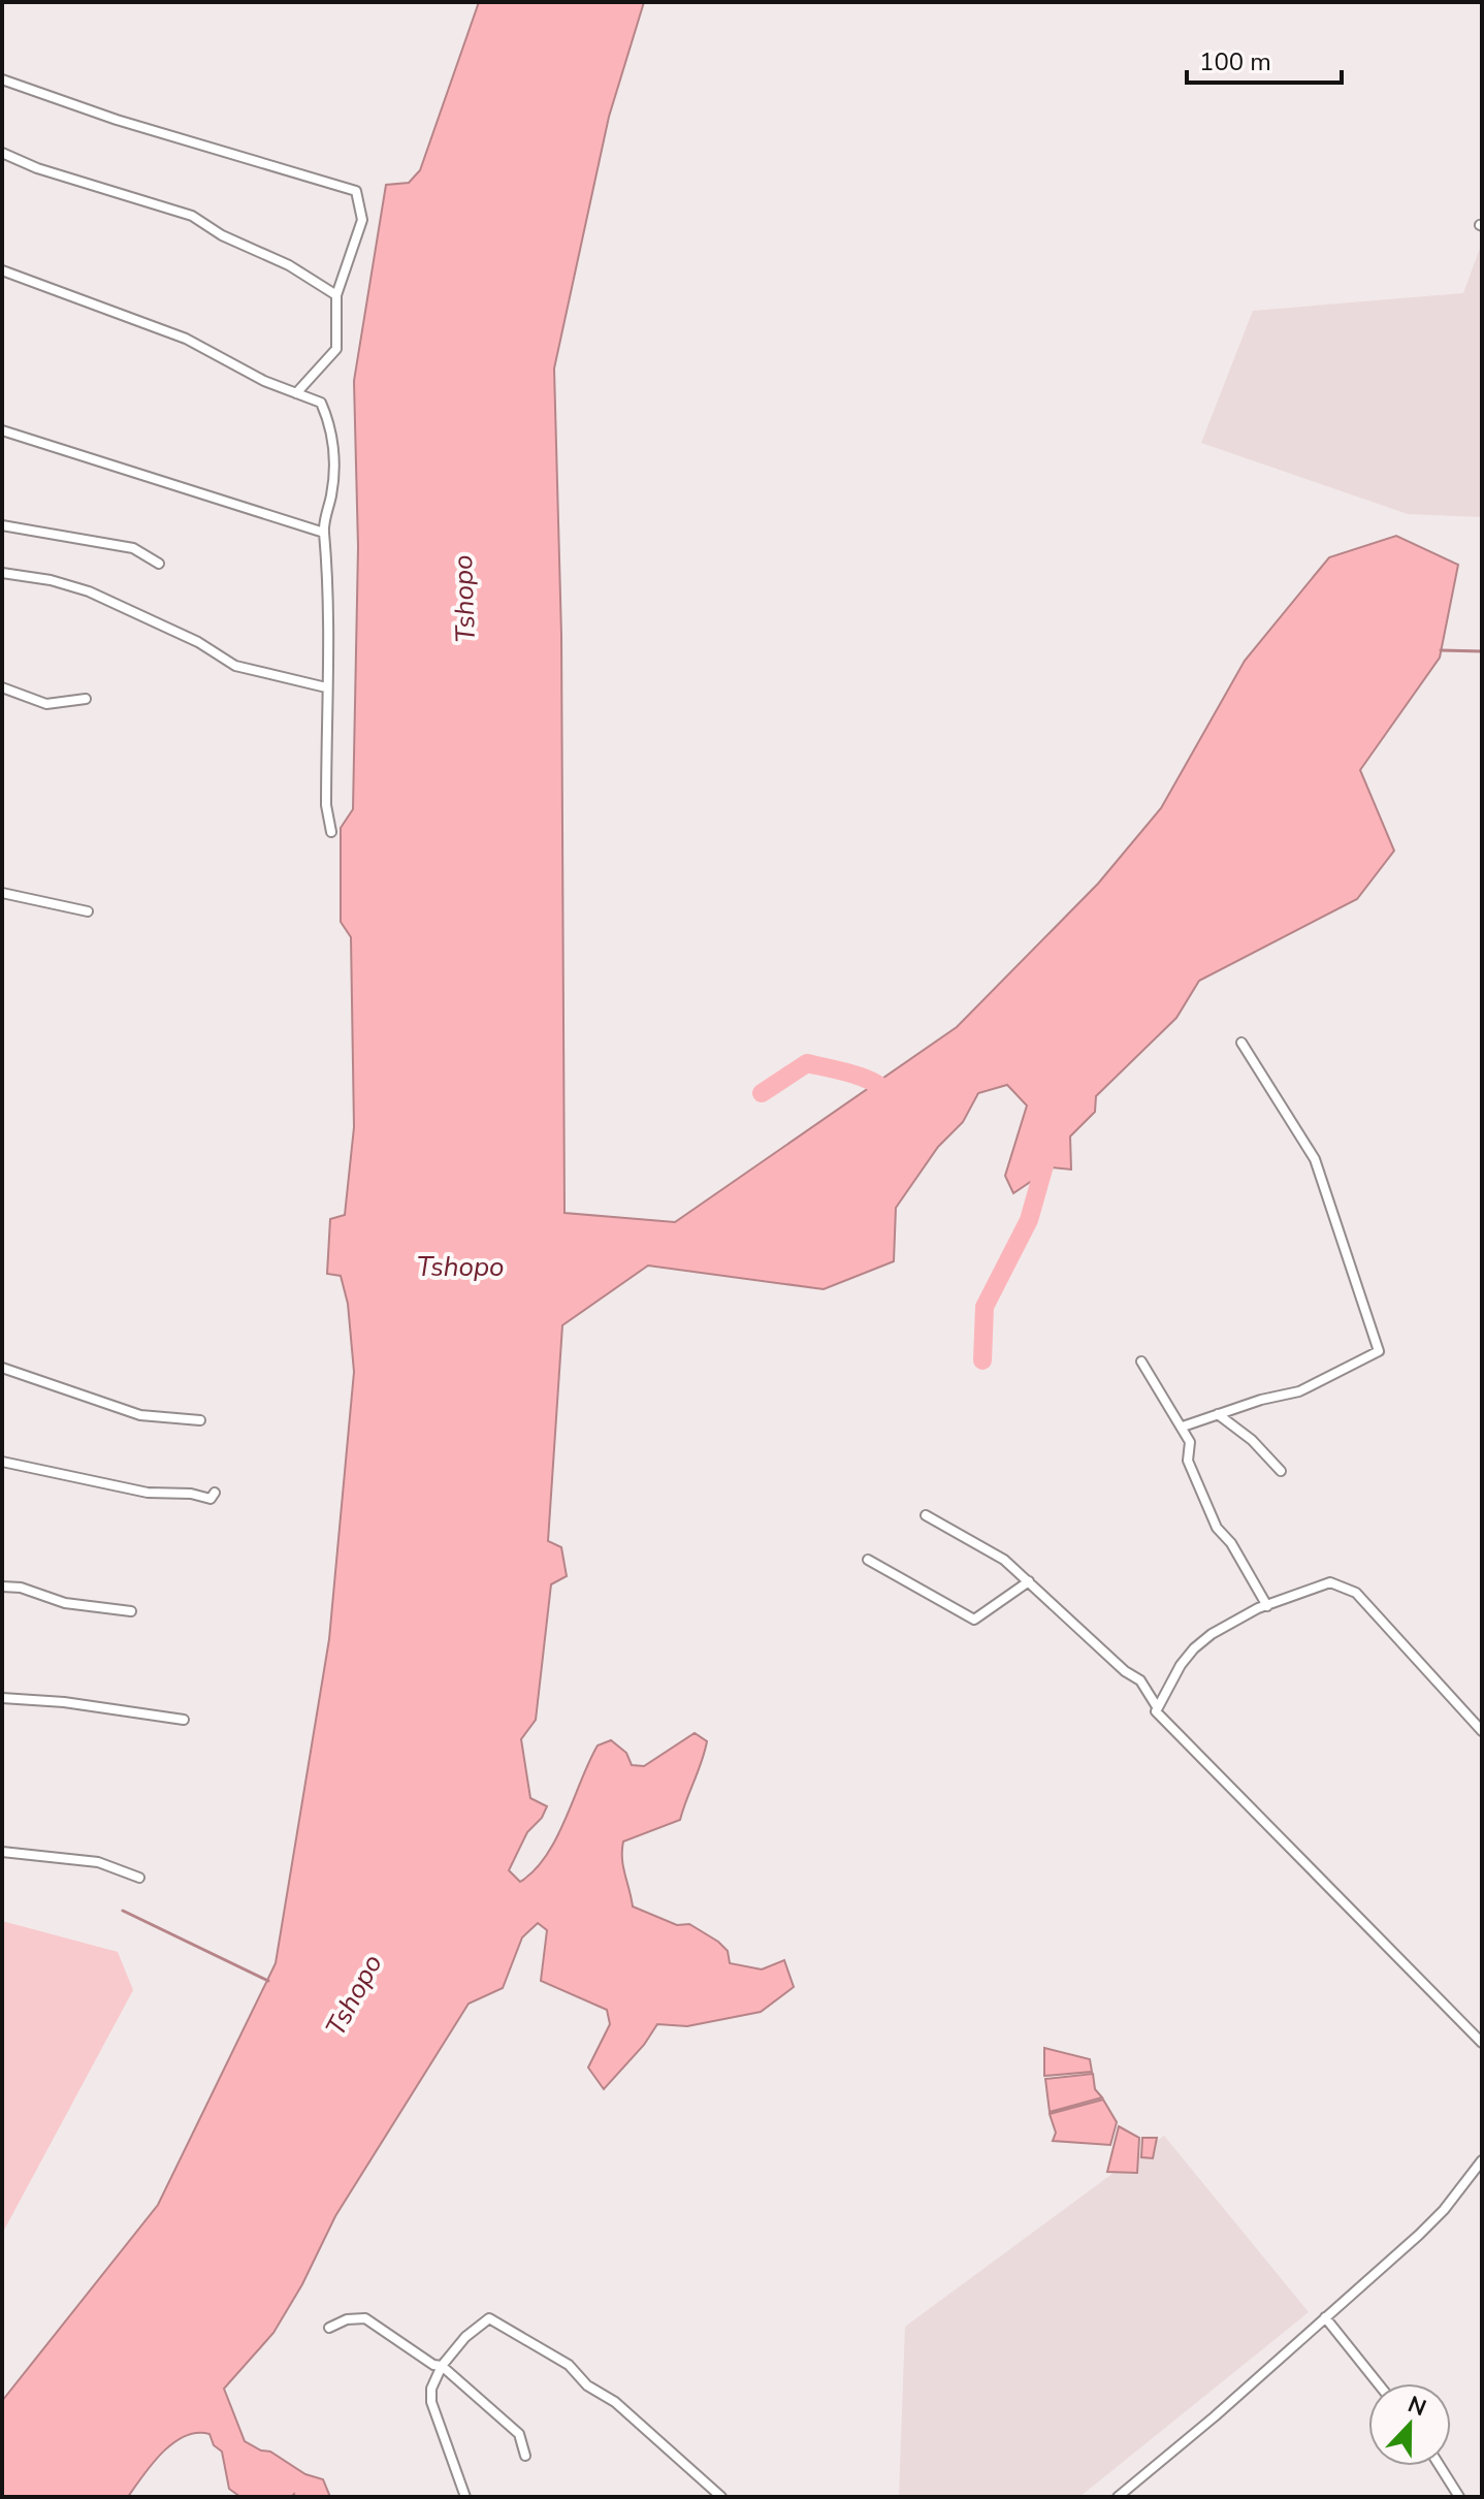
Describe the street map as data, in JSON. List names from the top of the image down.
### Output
{
  "water": ["Tshopo"],
  "scale_bar": "100 m",
  "north": "top"
}
